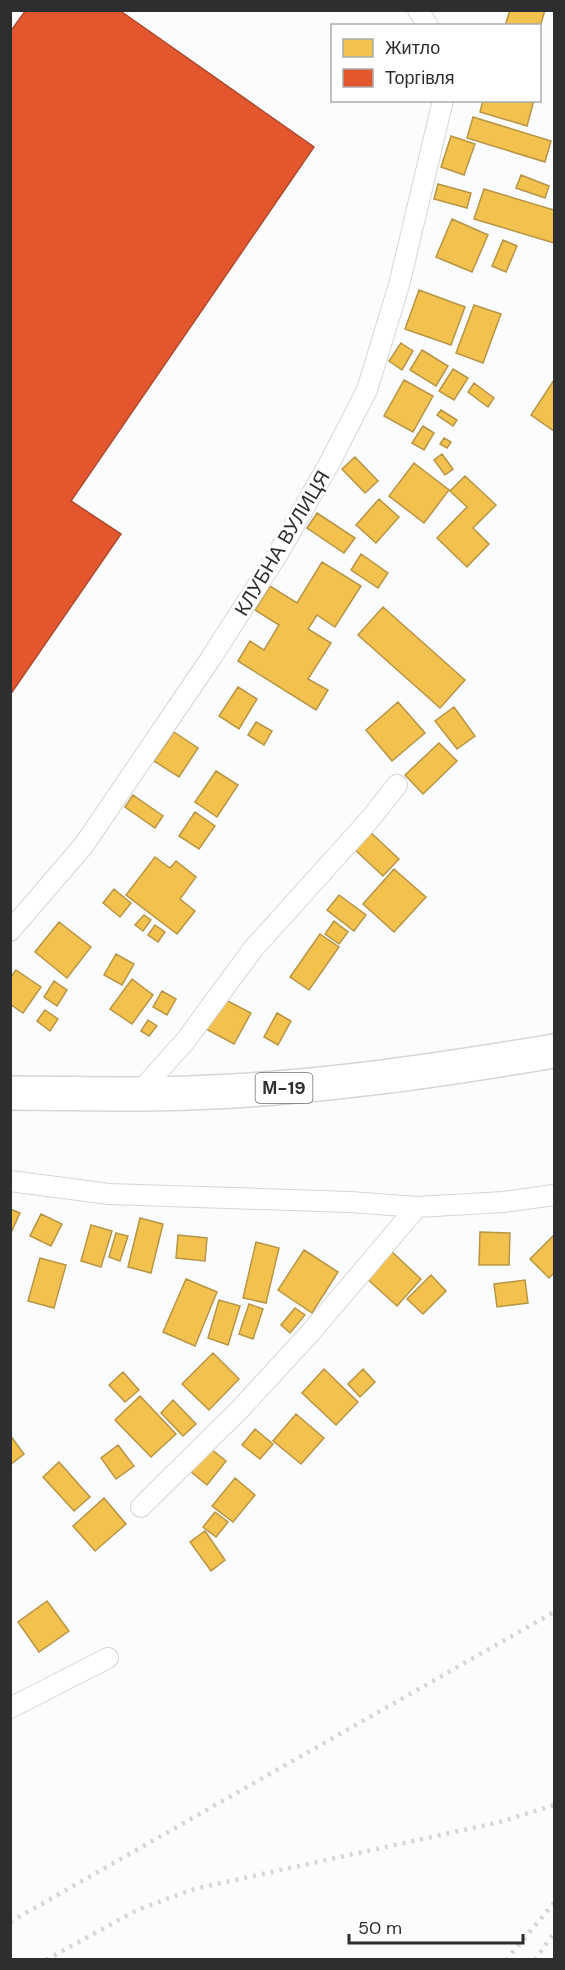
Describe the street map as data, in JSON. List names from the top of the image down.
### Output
{
  "streets": {
    "highway": ["М-19"],
    "street": ["КЛУБНА ВУЛИЦЯ"]
  },
  "legend": ["Житло", "Торгівля"],
  "scale_bar": "50 m"
}
